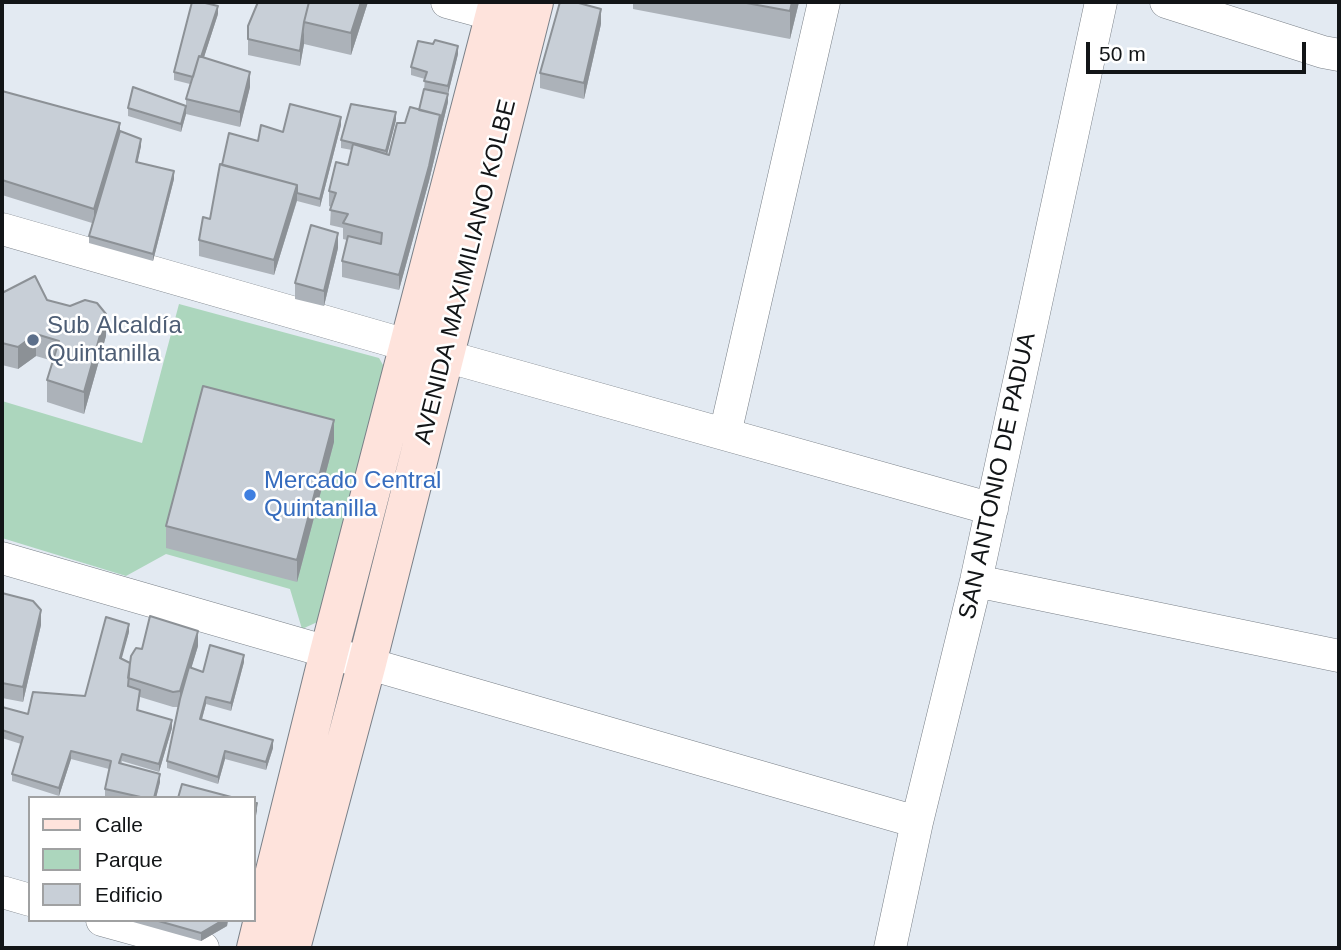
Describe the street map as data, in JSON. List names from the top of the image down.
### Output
{
  "streets": {
    "main road": ["AVENIDA MAXIMILIANO KOLBE"],
    "street": ["SAN ANTONIO DE PADUA"]
  },
  "places": ["Sub Alcaldía Quintanilla", "Mercado Central Quintanilla"],
  "legend": ["Calle", "Parque", "Edificio"],
  "scale_bar": "50 m"
}
